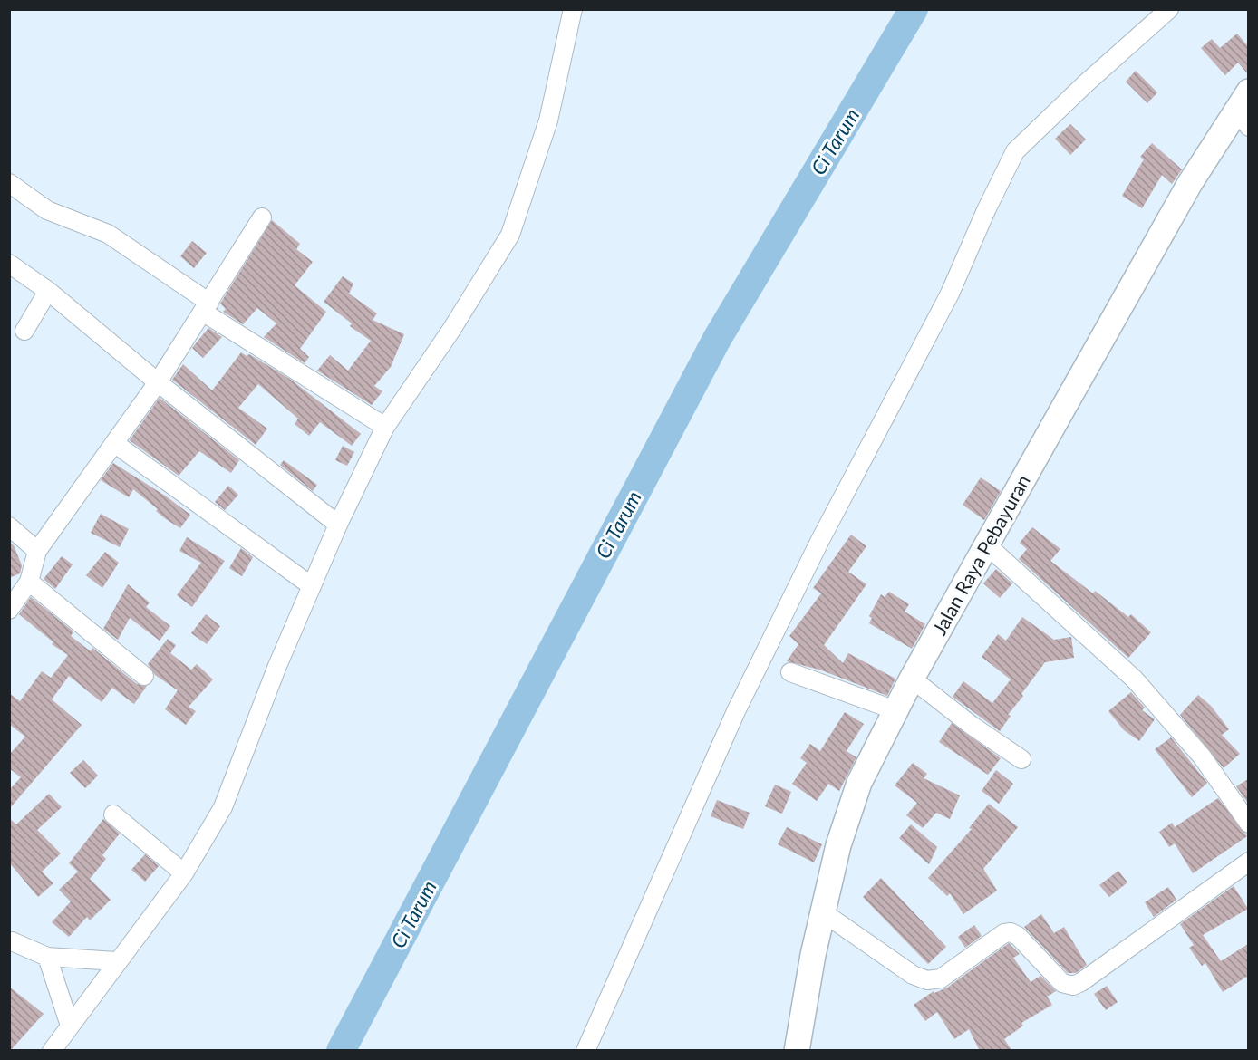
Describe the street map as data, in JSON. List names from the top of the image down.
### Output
{
  "streets": {
    "main road": ["Jalan Raya Pebayuran"]
  },
  "water": ["Ci Tarum"]
}
